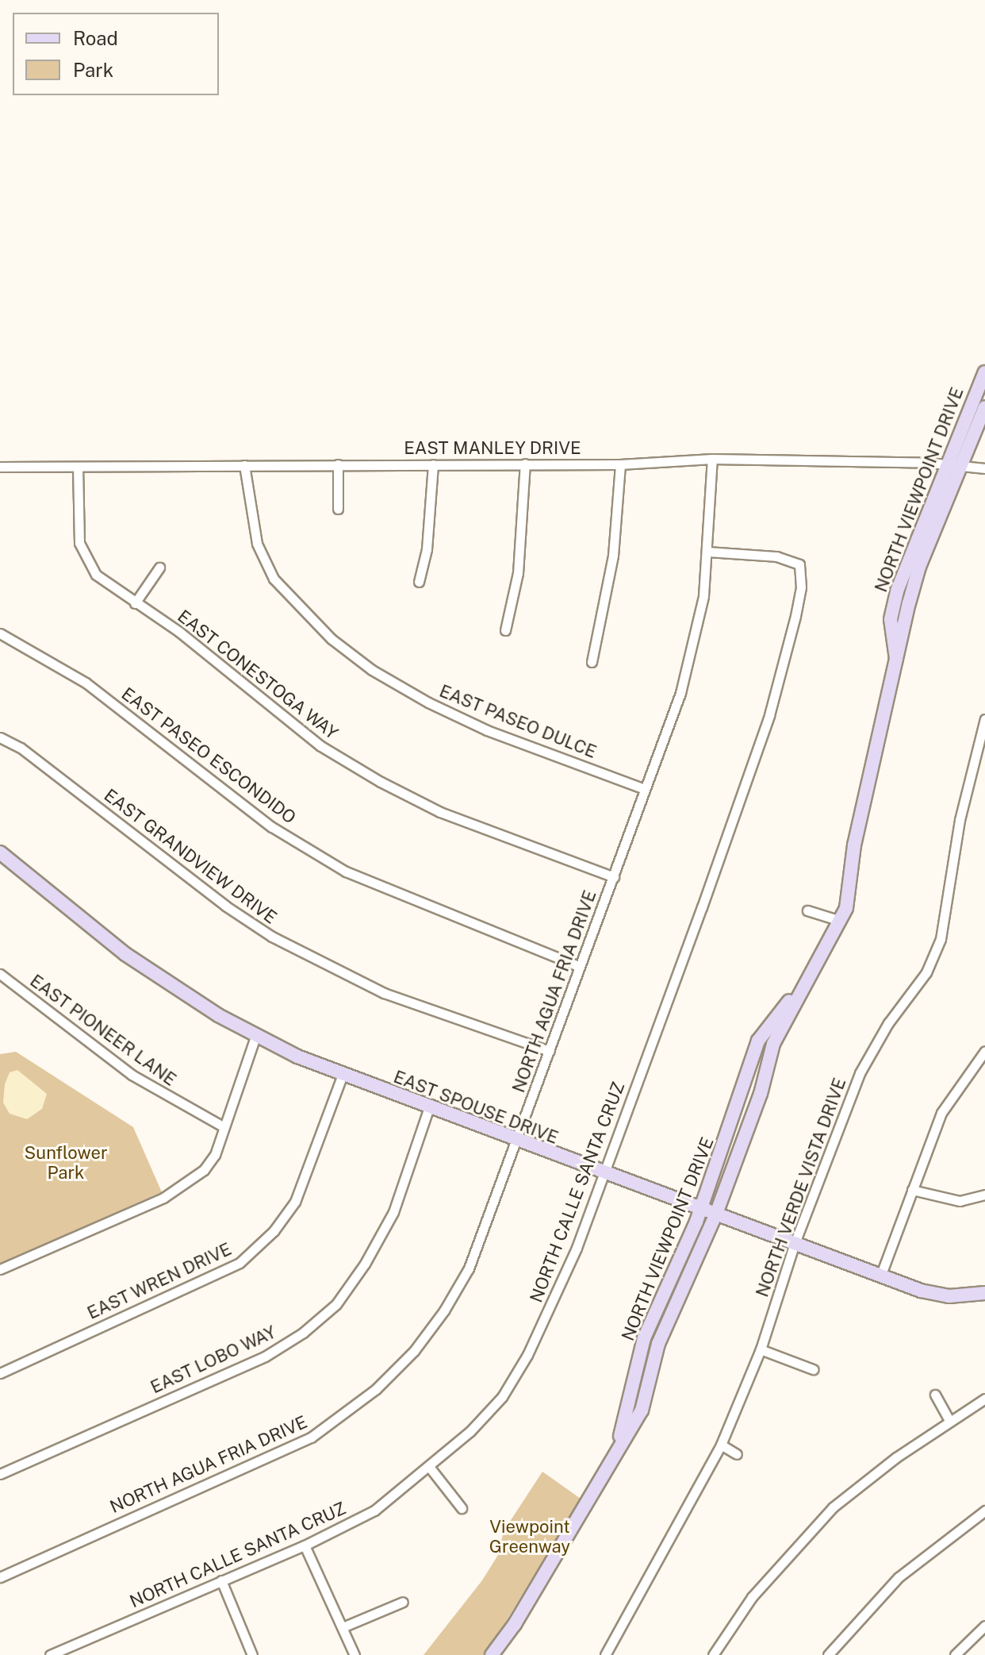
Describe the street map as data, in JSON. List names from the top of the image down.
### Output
{
  "streets": {
    "main road": ["NORTH VIEWPOINT DRIVE", "EAST SPOUSE DRIVE"],
    "street": [
      "EAST MANLEY DRIVE",
      "EAST CONESTOGA WAY",
      "EAST PASEO DULCE",
      "EAST PASEO ESCONDIDO",
      "EAST GRANDVIEW DRIVE",
      "NORTH AGUA FRIA DRIVE",
      "EAST PIONEER LANE",
      "NORTH VERDE VISTA DRIVE",
      "NORTH CALLE SANTA CRUZ",
      "EAST WREN DRIVE",
      "EAST LOBO WAY"
    ]
  },
  "crossings": [
    ["EAST MANLEY DRIVE", "NORTH VIEWPOINT DRIVE"],
    ["EAST MANLEY DRIVE", "EAST CONESTOGA WAY"],
    ["EAST MANLEY DRIVE", "EAST PASEO DULCE"],
    ["EAST MANLEY DRIVE", "NORTH AGUA FRIA DRIVE"],
    ["NORTH VIEWPOINT DRIVE", "EAST SPOUSE DRIVE"],
    ["EAST CONESTOGA WAY", "NORTH AGUA FRIA DRIVE"],
    ["EAST PASEO DULCE", "NORTH AGUA FRIA DRIVE"],
    ["EAST PASEO ESCONDIDO", "NORTH AGUA FRIA DRIVE"],
    ["EAST GRANDVIEW DRIVE", "NORTH AGUA FRIA DRIVE"],
    ["NORTH AGUA FRIA DRIVE", "EAST SPOUSE DRIVE"],
    ["NORTH AGUA FRIA DRIVE", "NORTH CALLE SANTA CRUZ"],
    ["EAST SPOUSE DRIVE", "NORTH VERDE VISTA DRIVE"],
    ["EAST SPOUSE DRIVE", "NORTH CALLE SANTA CRUZ"],
    ["EAST SPOUSE DRIVE", "EAST WREN DRIVE"],
    ["EAST SPOUSE DRIVE", "EAST LOBO WAY"]
  ],
  "parks": ["Sunflower Park", "Viewpoint Greenway"],
  "legend": ["Road", "Park"]
}
